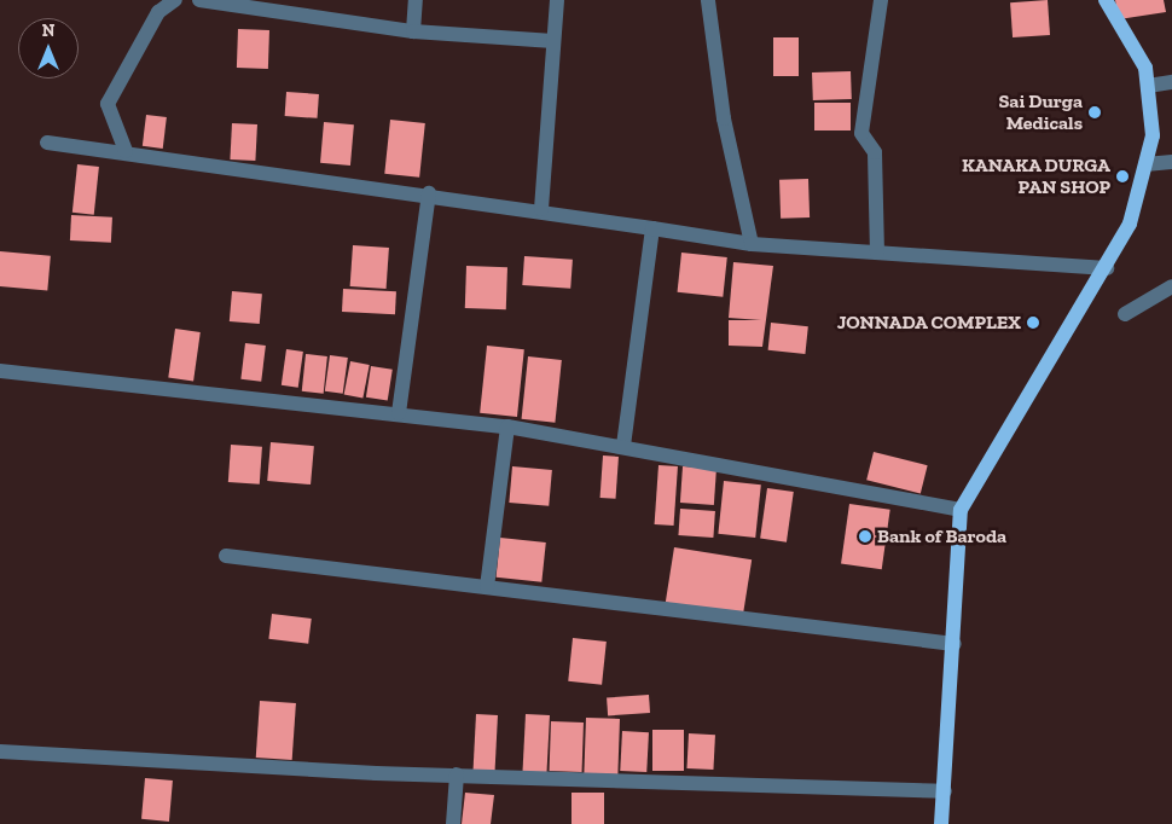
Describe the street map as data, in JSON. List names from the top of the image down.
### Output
{
  "places": [
    "Sai Durga Medicals",
    "KANAKA DURGA PAN SHOP",
    "JONNADA COMPLEX",
    "Bank of Baroda"
  ],
  "north": "top"
}
